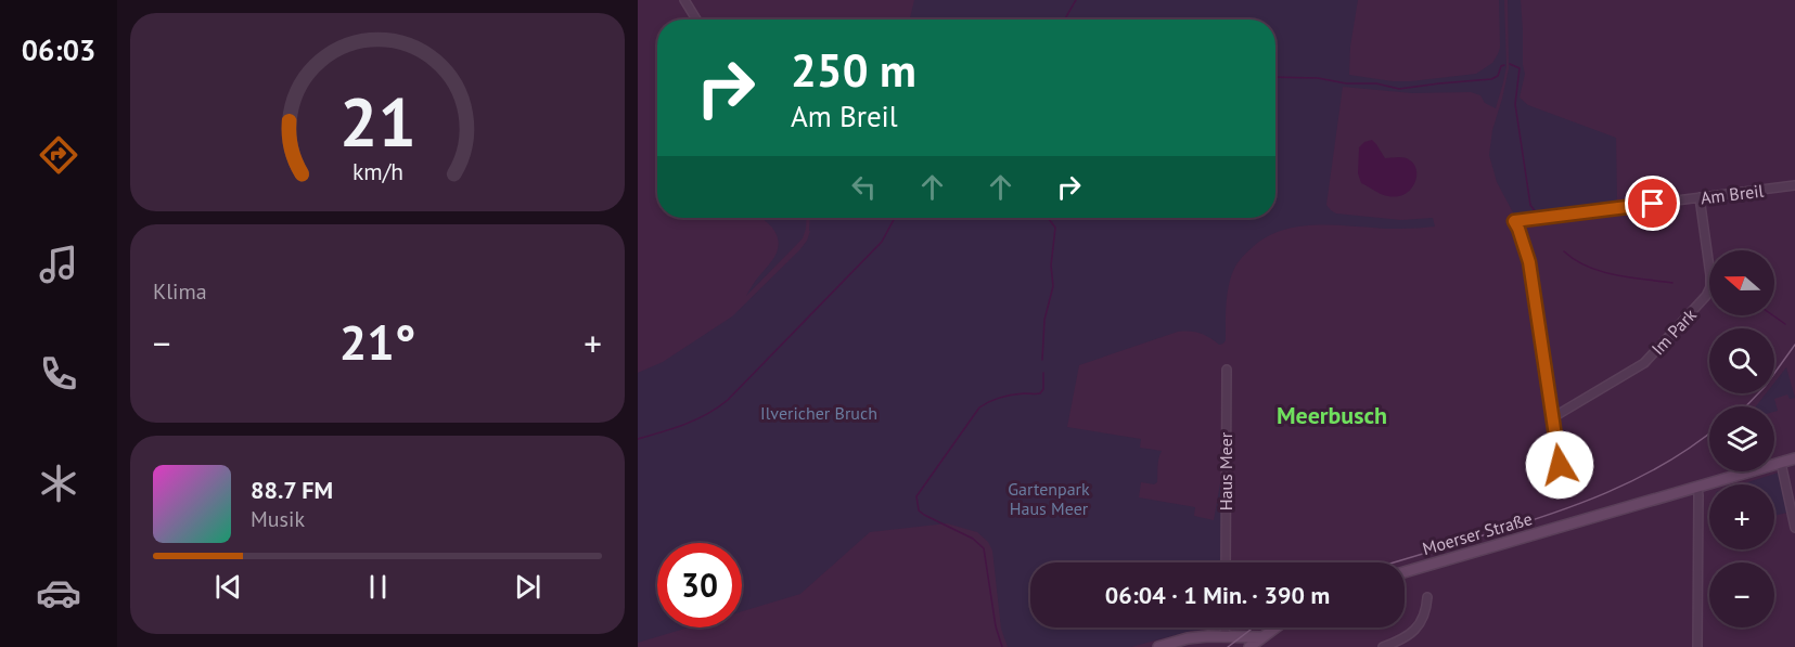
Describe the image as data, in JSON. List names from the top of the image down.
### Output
{
  "streets": {
    "main road": ["Moerser Straße"],
    "street": ["Am Breil", "Im Park", "Haus Meer"]
  },
  "crossings": [
    ["Am Breil", "Im Park"]
  ],
  "districts": ["Meerbusch"],
  "parks": ["Ilvericher Bruch", "Gartenpark Haus Meer"],
  "north": "left",
  "page": {
    "tabs": "06:03",
    "turn": ["250 m", "Am Breil"],
    "tile": "Klima",
    "map_buttons": ["+", "−"],
    "heat": ["−", "21°", "+"],
    "song": ["88.7 FM", "Musik"],
    "limit": "30",
    "trip": "06:04 · 1 Min. · 390 m",
    "gauge": ["21", "km/h"]
  }
}
